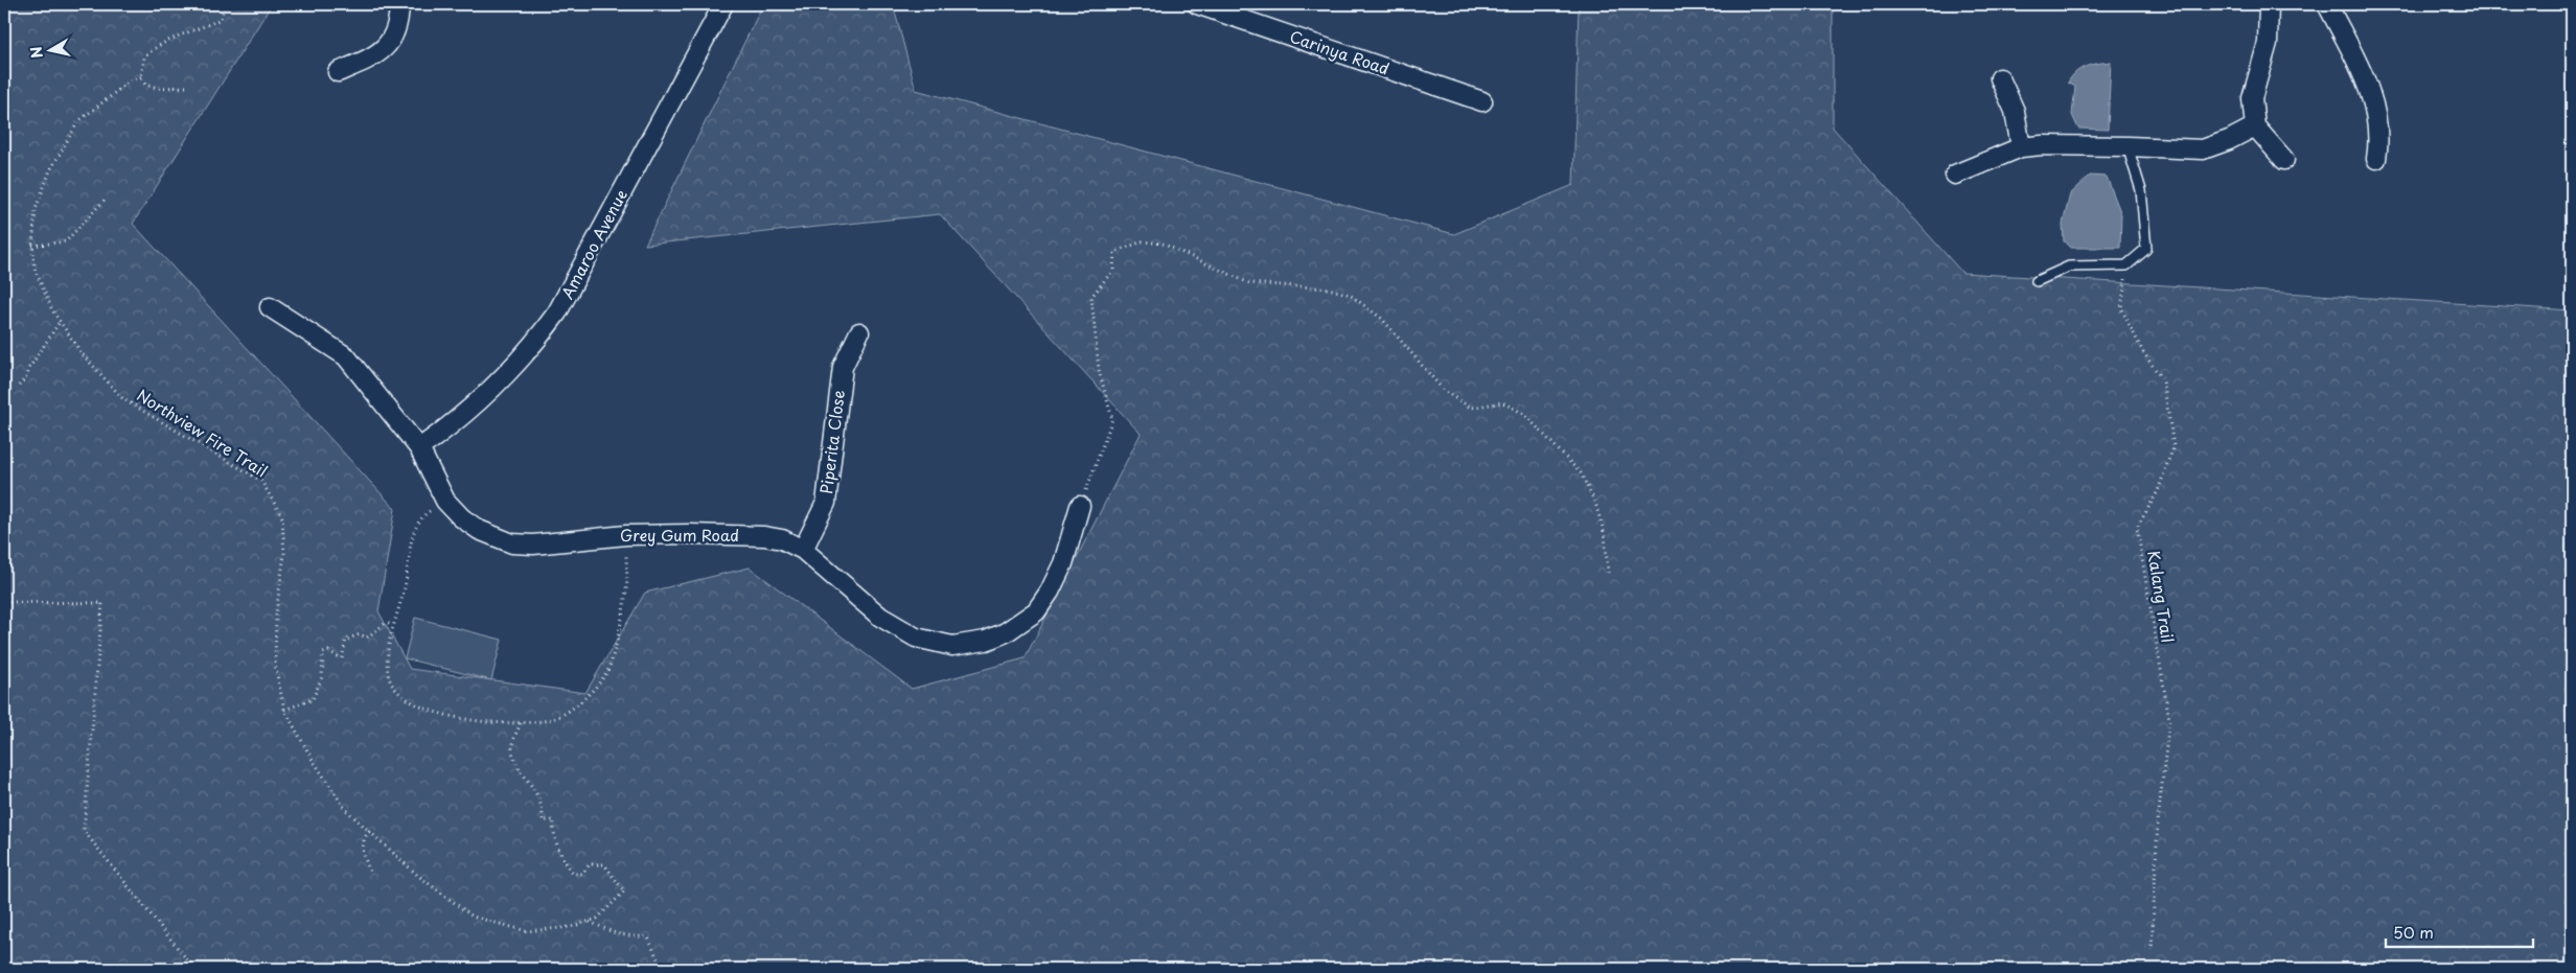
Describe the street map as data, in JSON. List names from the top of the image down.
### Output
{
  "streets": {
    "street": [
      "Carinya Road",
      "Amaroo Avenue",
      "Piperita Close",
      "Grey Gum Road"
    ],
    "path": ["Northview Fire Trail", "Kalang Trail"]
  },
  "crossings": [
    ["Amaroo Avenue", "Grey Gum Road"],
    ["Piperita Close", "Grey Gum Road"]
  ],
  "scale_bar": "50 m",
  "north": "left"
}
